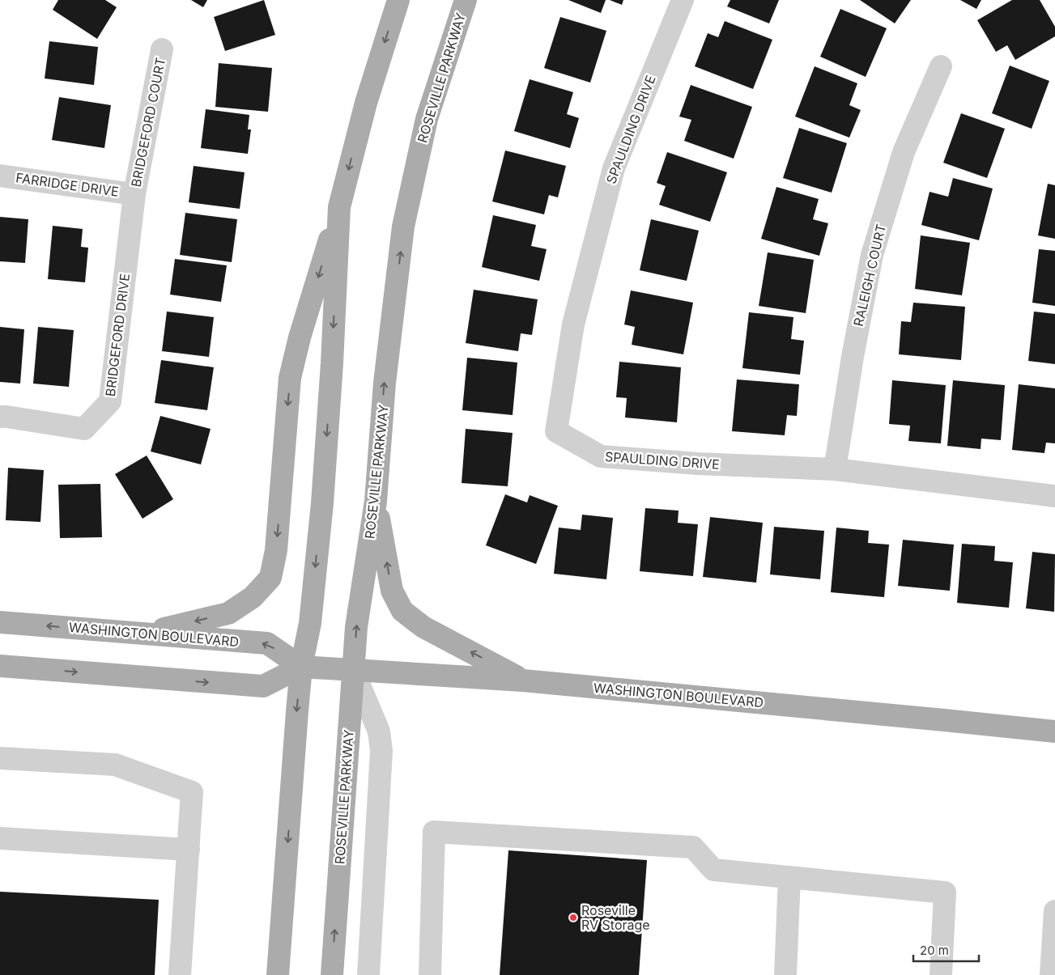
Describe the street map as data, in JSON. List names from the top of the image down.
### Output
{
  "streets": {
    "main road": ["ROSEVILLE PARKWAY", "WASHINGTON BOULEVARD"],
    "street": [
      "BRIDGEFORD COURT",
      "SPAULDING DRIVE",
      "FARRIDGE DRIVE",
      "RALEIGH COURT",
      "BRIDGEFORD DRIVE"
    ]
  },
  "crossings": [
    ["ROSEVILLE PARKWAY", "WASHINGTON BOULEVARD"],
    ["BRIDGEFORD COURT", "FARRIDGE DRIVE"],
    ["BRIDGEFORD COURT", "BRIDGEFORD DRIVE"],
    ["SPAULDING DRIVE", "RALEIGH COURT"],
    ["FARRIDGE DRIVE", "BRIDGEFORD DRIVE"]
  ],
  "places": ["Roseville RV Storage"],
  "scale_bar": "20 m"
}
